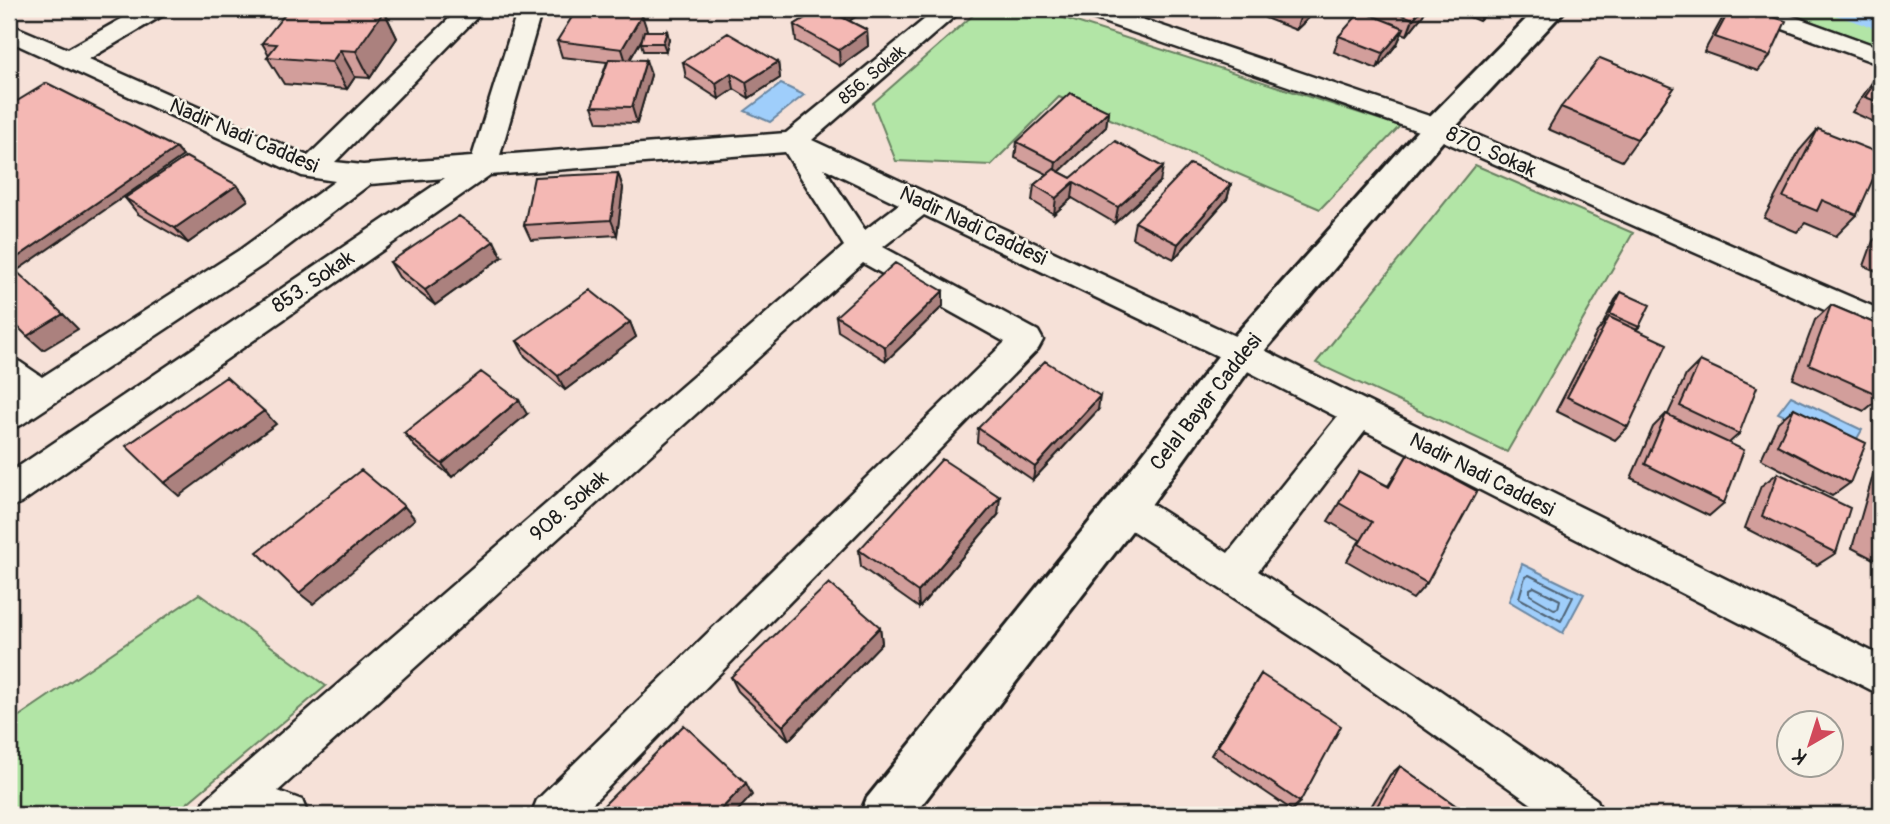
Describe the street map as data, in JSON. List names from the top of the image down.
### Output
{
  "streets": {
    "street": [
      "856. Sokak",
      "Nadir Nadi Caddesi",
      "870. Sokak",
      "853. Sokak",
      "Celal Bayar Caddesi",
      "908. Sokak"
    ]
  },
  "crossings": [
    ["856. Sokak", "Nadir Nadi Caddesi"],
    ["Nadir Nadi Caddesi", "853. Sokak"],
    ["Nadir Nadi Caddesi", "Celal Bayar Caddesi"],
    ["Nadir Nadi Caddesi", "908. Sokak"],
    ["870. Sokak", "Celal Bayar Caddesi"]
  ],
  "north": "bottom left"
}
